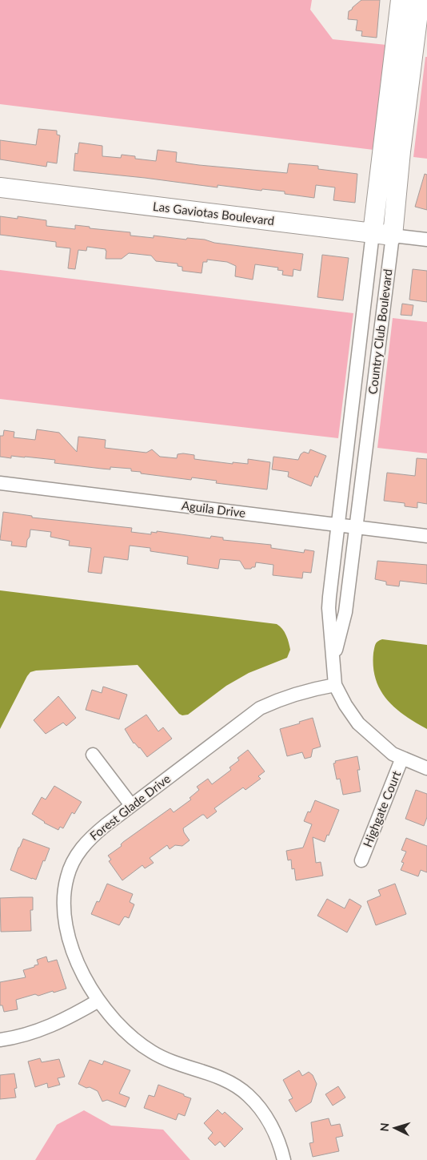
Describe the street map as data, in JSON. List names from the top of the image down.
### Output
{
  "streets": {
    "street": [
      "Las Gaviotas Boulevard",
      "Country Club Boulevard",
      "Aguila Drive",
      "Forest Glade Drive",
      "Highgate Court"
    ]
  },
  "crossings": [
    ["Las Gaviotas Boulevard", "Country Club Boulevard"],
    ["Country Club Boulevard", "Aguila Drive"],
    ["Country Club Boulevard", "Forest Glade Drive"],
    ["Country Club Boulevard", "Highgate Court"]
  ],
  "north": "left"
}
